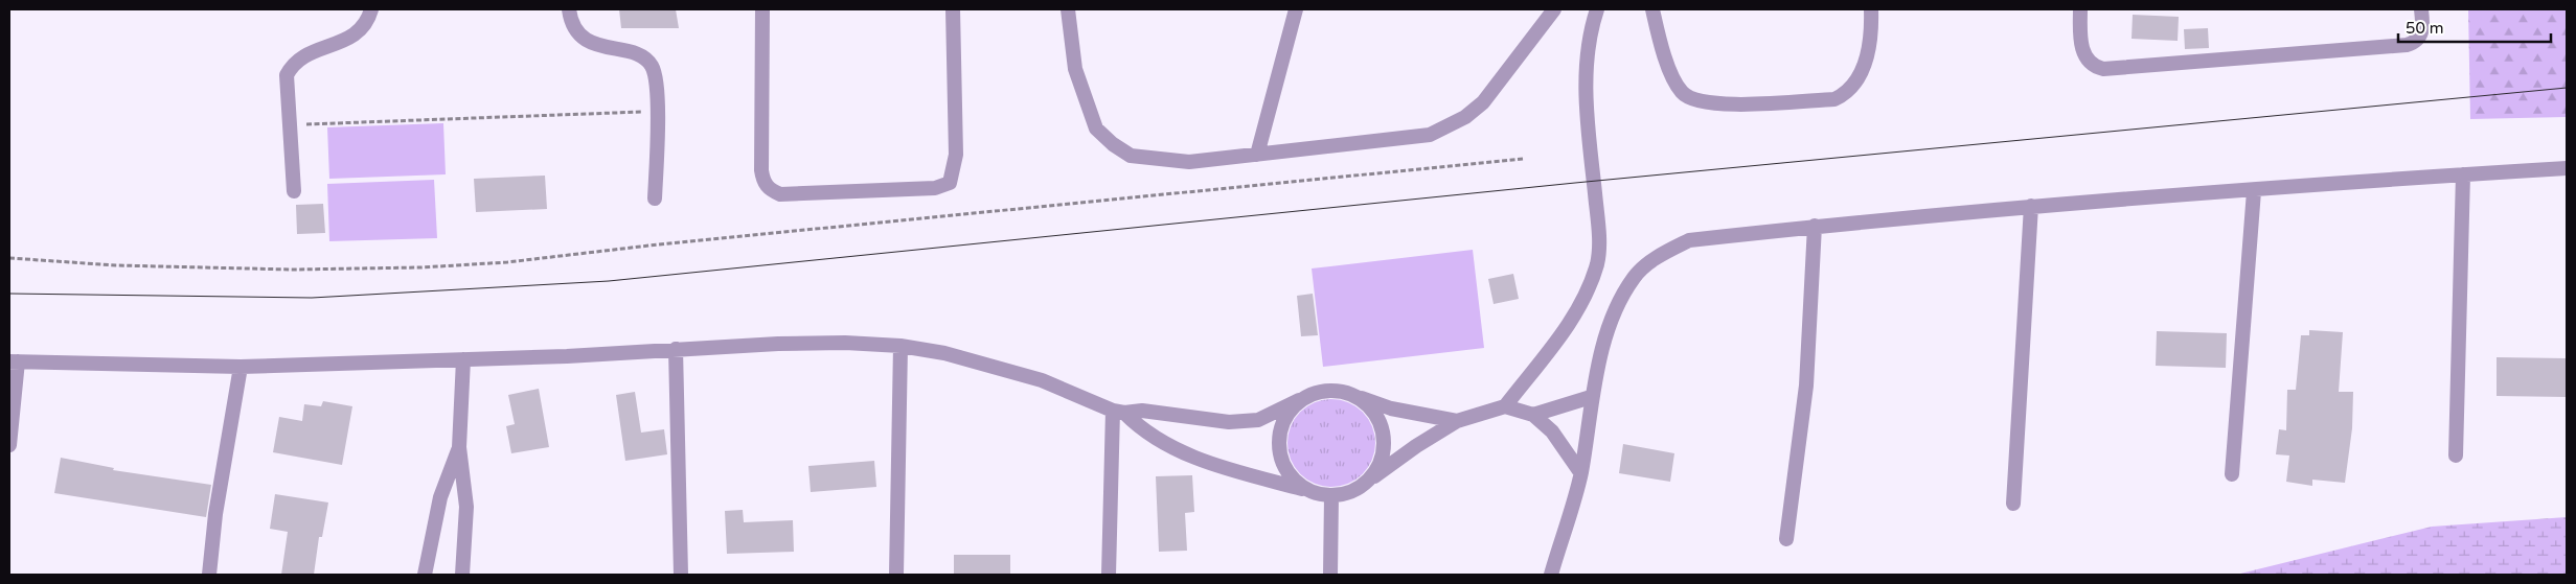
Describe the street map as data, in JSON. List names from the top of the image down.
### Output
{
  "scale_bar": "50 m"
}
